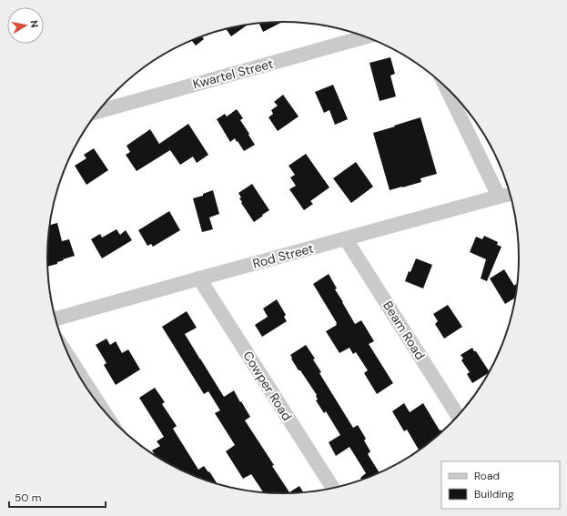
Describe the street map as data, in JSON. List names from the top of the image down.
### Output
{
  "streets": {
    "street": [
      "Kwartel Street",
      "Rod Street",
      "Beam Road",
      "Cowper Road"
    ]
  },
  "crossings": [
    ["Rod Street", "Beam Road"],
    ["Rod Street", "Cowper Road"]
  ],
  "legend": ["Road", "Building"],
  "scale_bar": "50 m",
  "north": "right"
}
